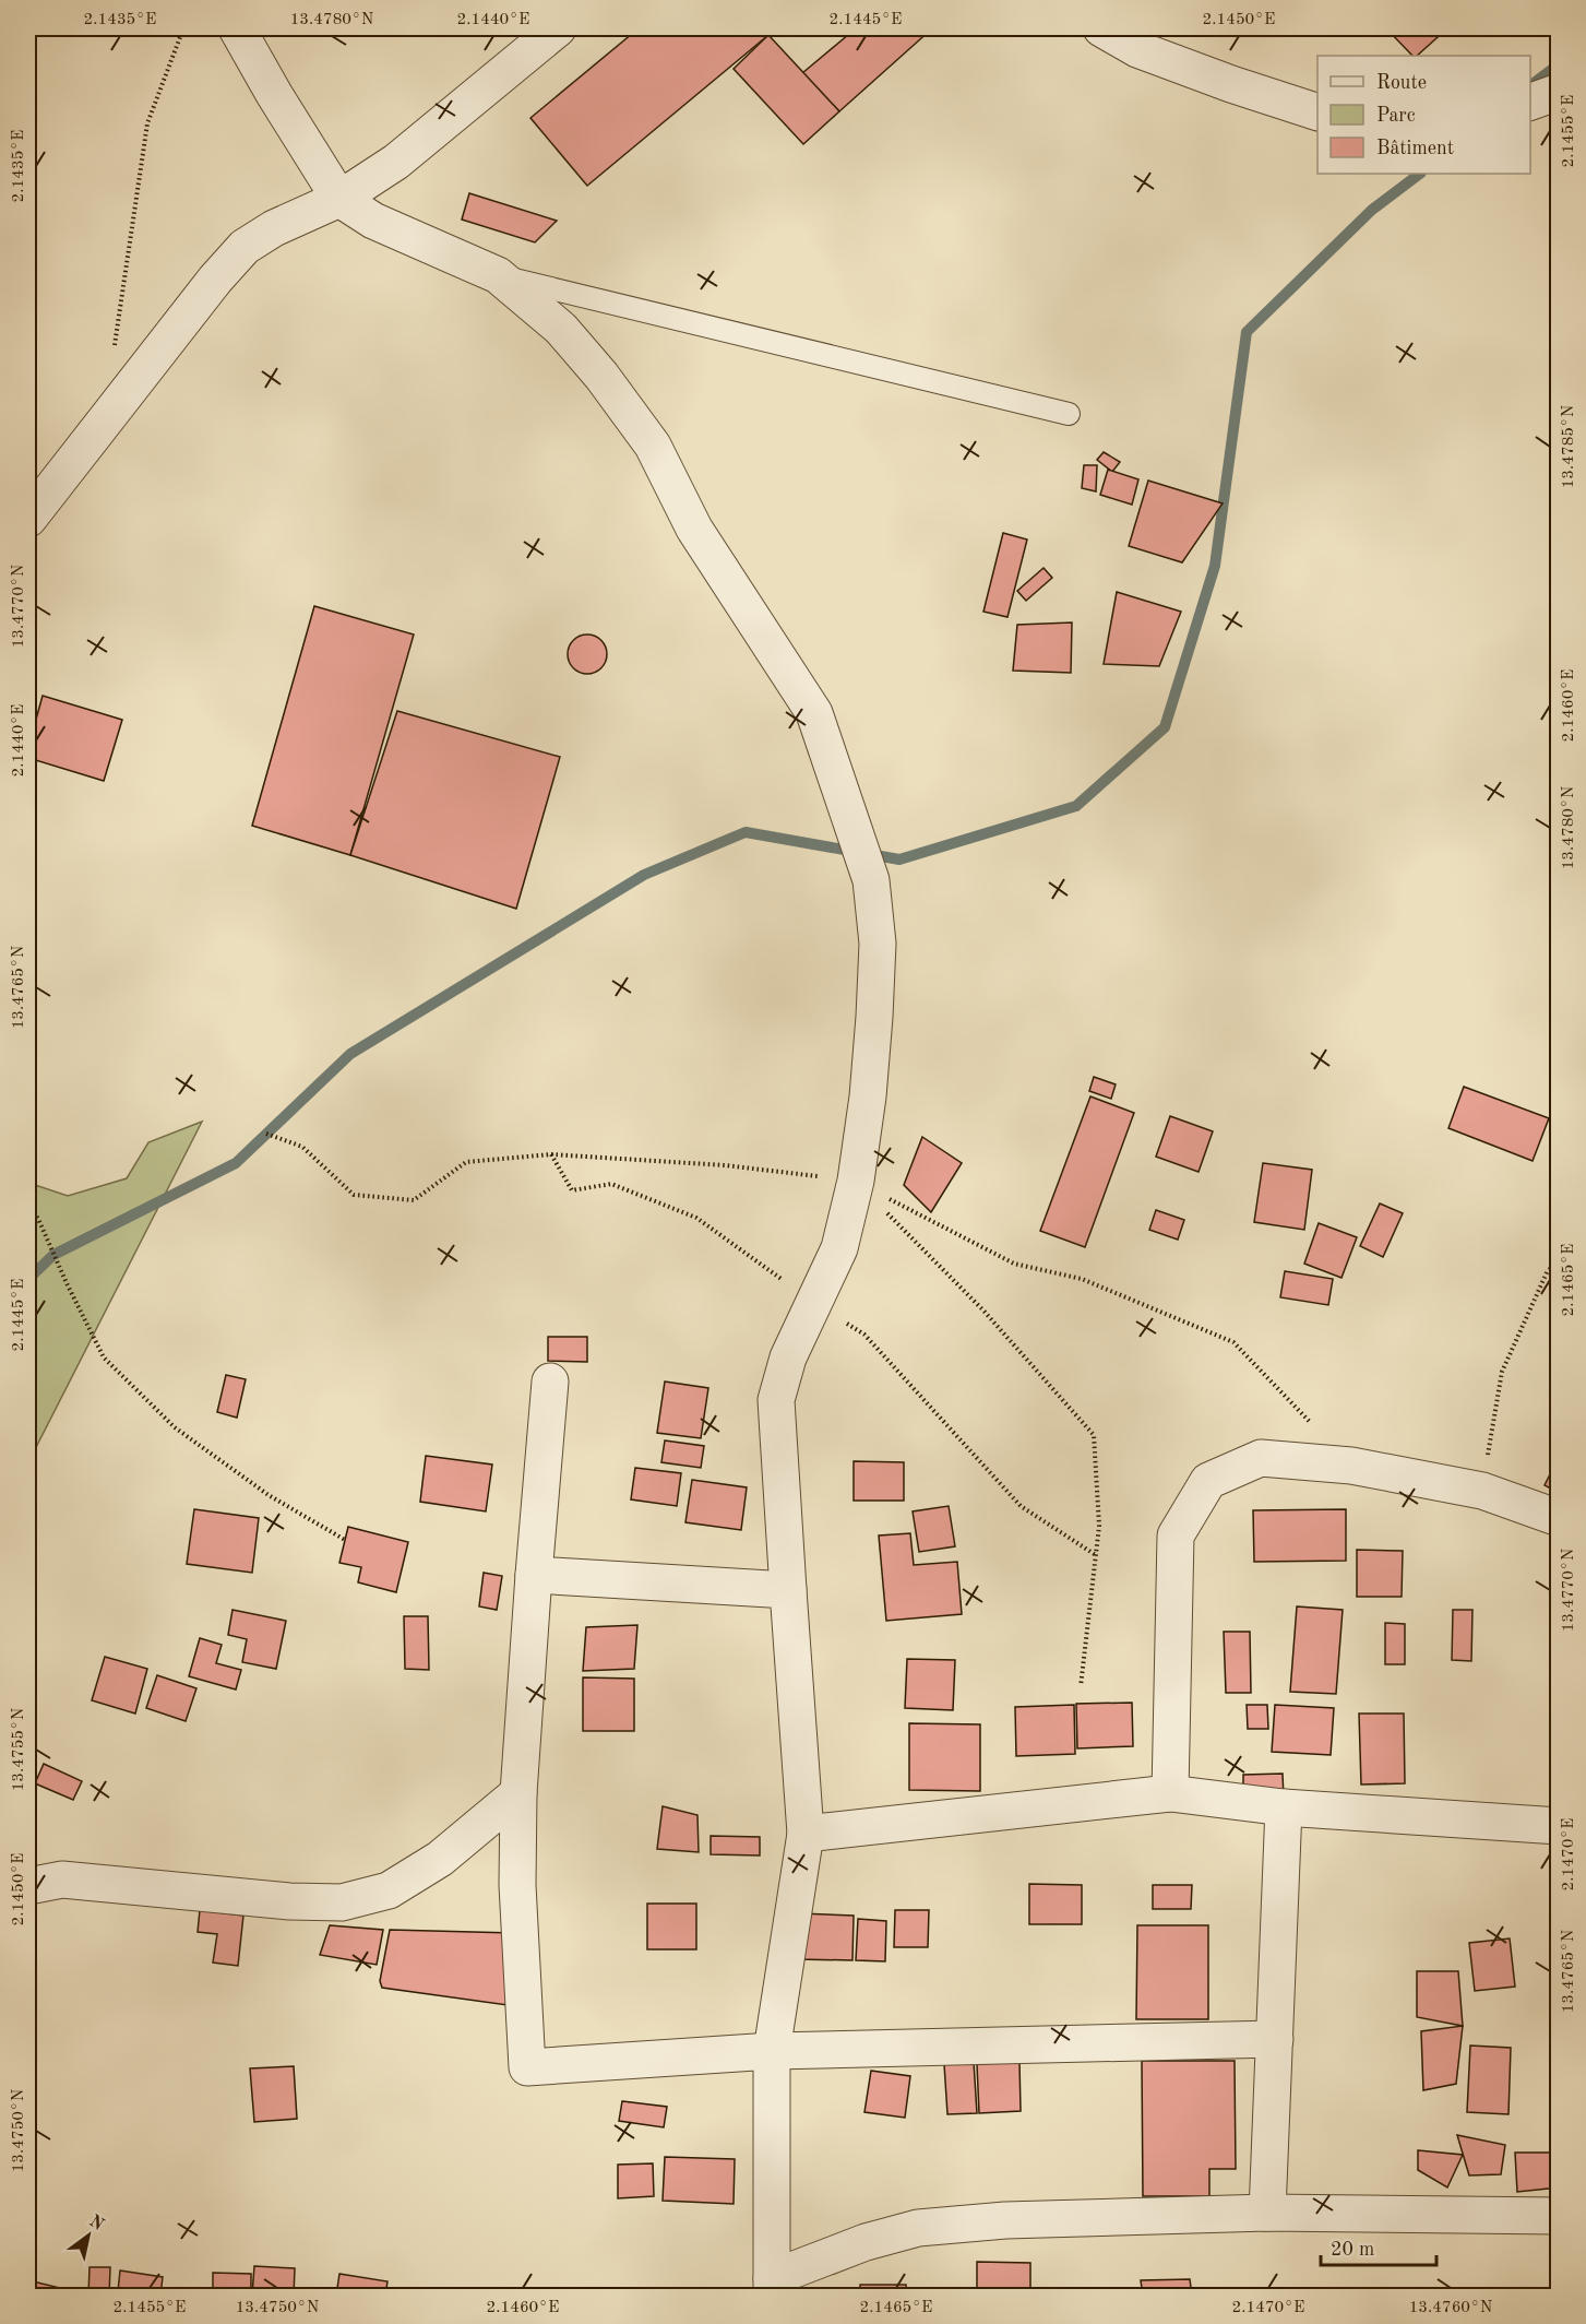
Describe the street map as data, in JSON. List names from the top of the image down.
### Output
{
  "legend": ["Route", "Parc", "Bâtiment"],
  "scale_bar": "20 m",
  "north": "top right",
  "coordinates": [
    "2.1435°E",
    "13.4780°N",
    "2.1440°E",
    "2.1445°E",
    "2.1450°E",
    "2.1455°E",
    "13.4785°N",
    "13.4770°N",
    "2.1460°E",
    "13.4765°N",
    "2.1465°E",
    "13.4755°N",
    "2.1470°E",
    "13.4750°N",
    "13.4760°N"
  ]
}
